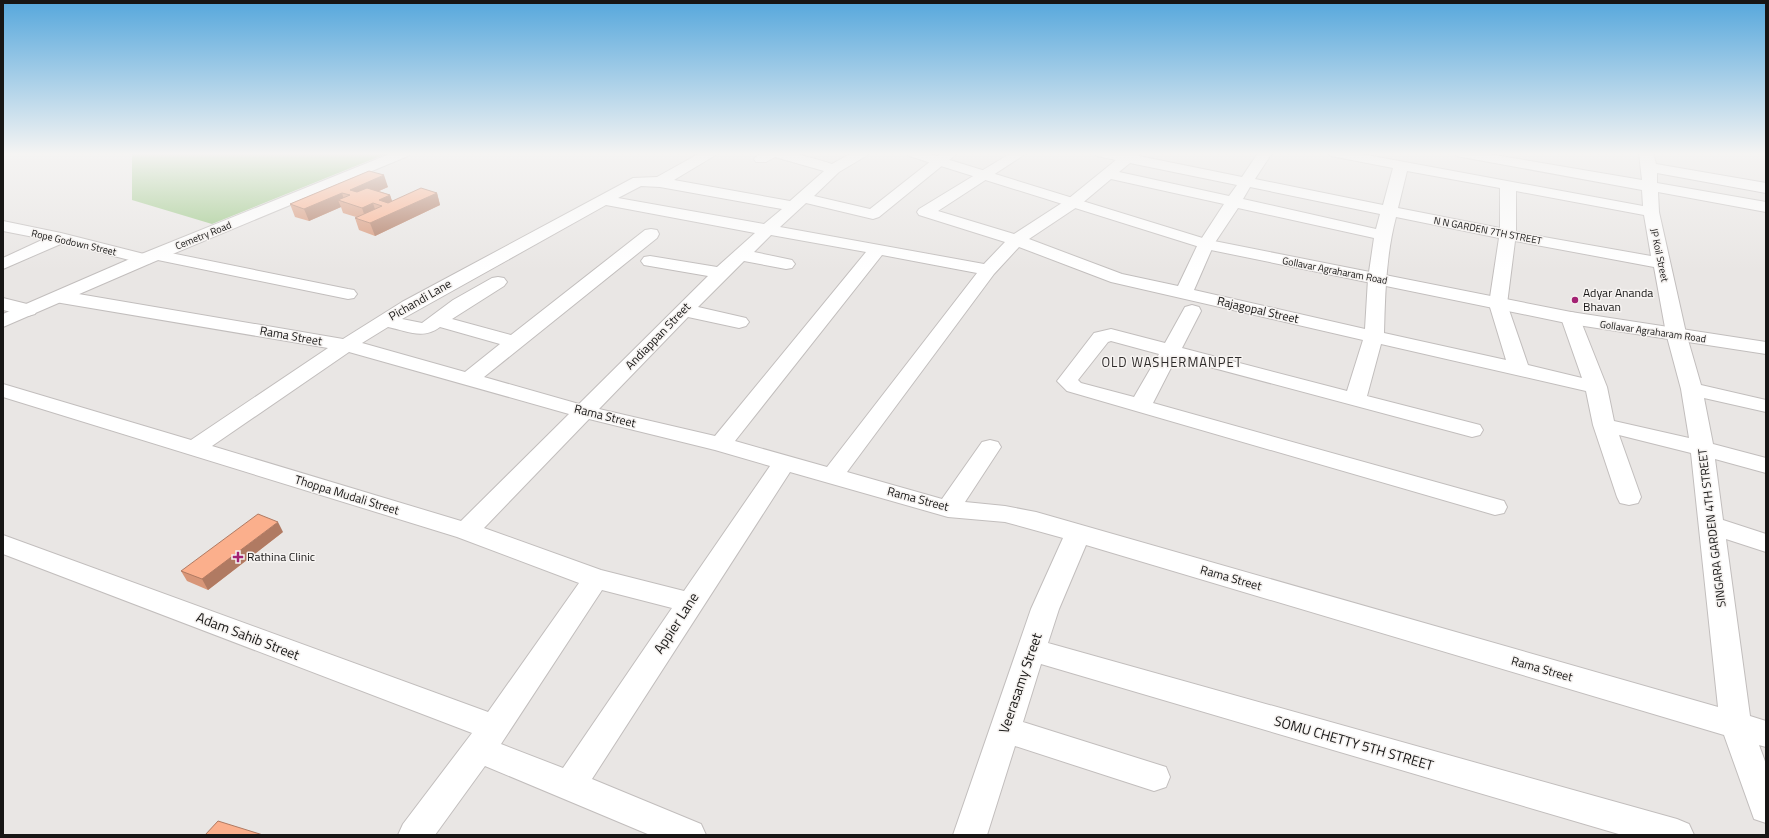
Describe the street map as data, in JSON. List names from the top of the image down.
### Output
{
  "streets": {
    "street": [
      "N N GARDEN 7TH STREET",
      "Cemetry Road",
      "Rope Godown Street",
      "JP Koil Street",
      "Gollavar Agraharam Road",
      "Pichandi Lane",
      "Rajagopal Street",
      "Rama Street",
      "Andiappan Street",
      "Thoppa Mudali Street",
      "SINGARA GARDEN 4TH STREET",
      "Appier Lane",
      "Adam Sahib Street",
      "Veerasamy Street",
      "SOMU CHETTY 5TH STREET"
    ]
  },
  "crossings": [
    ["N N GARDEN 7TH STREET", "JP Koil Street"],
    ["Cemetry Road", "Rope Godown Street"],
    ["Cemetry Road", "Rama Street"],
    ["JP Koil Street", "Gollavar Agraharam Road"],
    ["JP Koil Street", "SINGARA GARDEN 4TH STREET"],
    ["Gollavar Agraharam Road", "SINGARA GARDEN 4TH STREET"],
    ["Pichandi Lane", "Rama Street"],
    ["Pichandi Lane", "Andiappan Street"],
    ["Pichandi Lane", "Thoppa Mudali Street"],
    ["Rama Street", "Andiappan Street"],
    ["Rama Street", "SINGARA GARDEN 4TH STREET"],
    ["Rama Street", "Appier Lane"],
    ["Rama Street", "Veerasamy Street"],
    ["Andiappan Street", "Thoppa Mudali Street"],
    ["Thoppa Mudali Street", "Appier Lane"],
    ["Appier Lane", "Adam Sahib Street"],
    ["Veerasamy Street", "SOMU CHETTY 5TH STREET"]
  ],
  "districts": ["OLD WASHERMANPET"],
  "places": {
    "other": ["Adyar Ananda Bhavan"],
    "health": ["Rathina Clinic"]
  }
}
